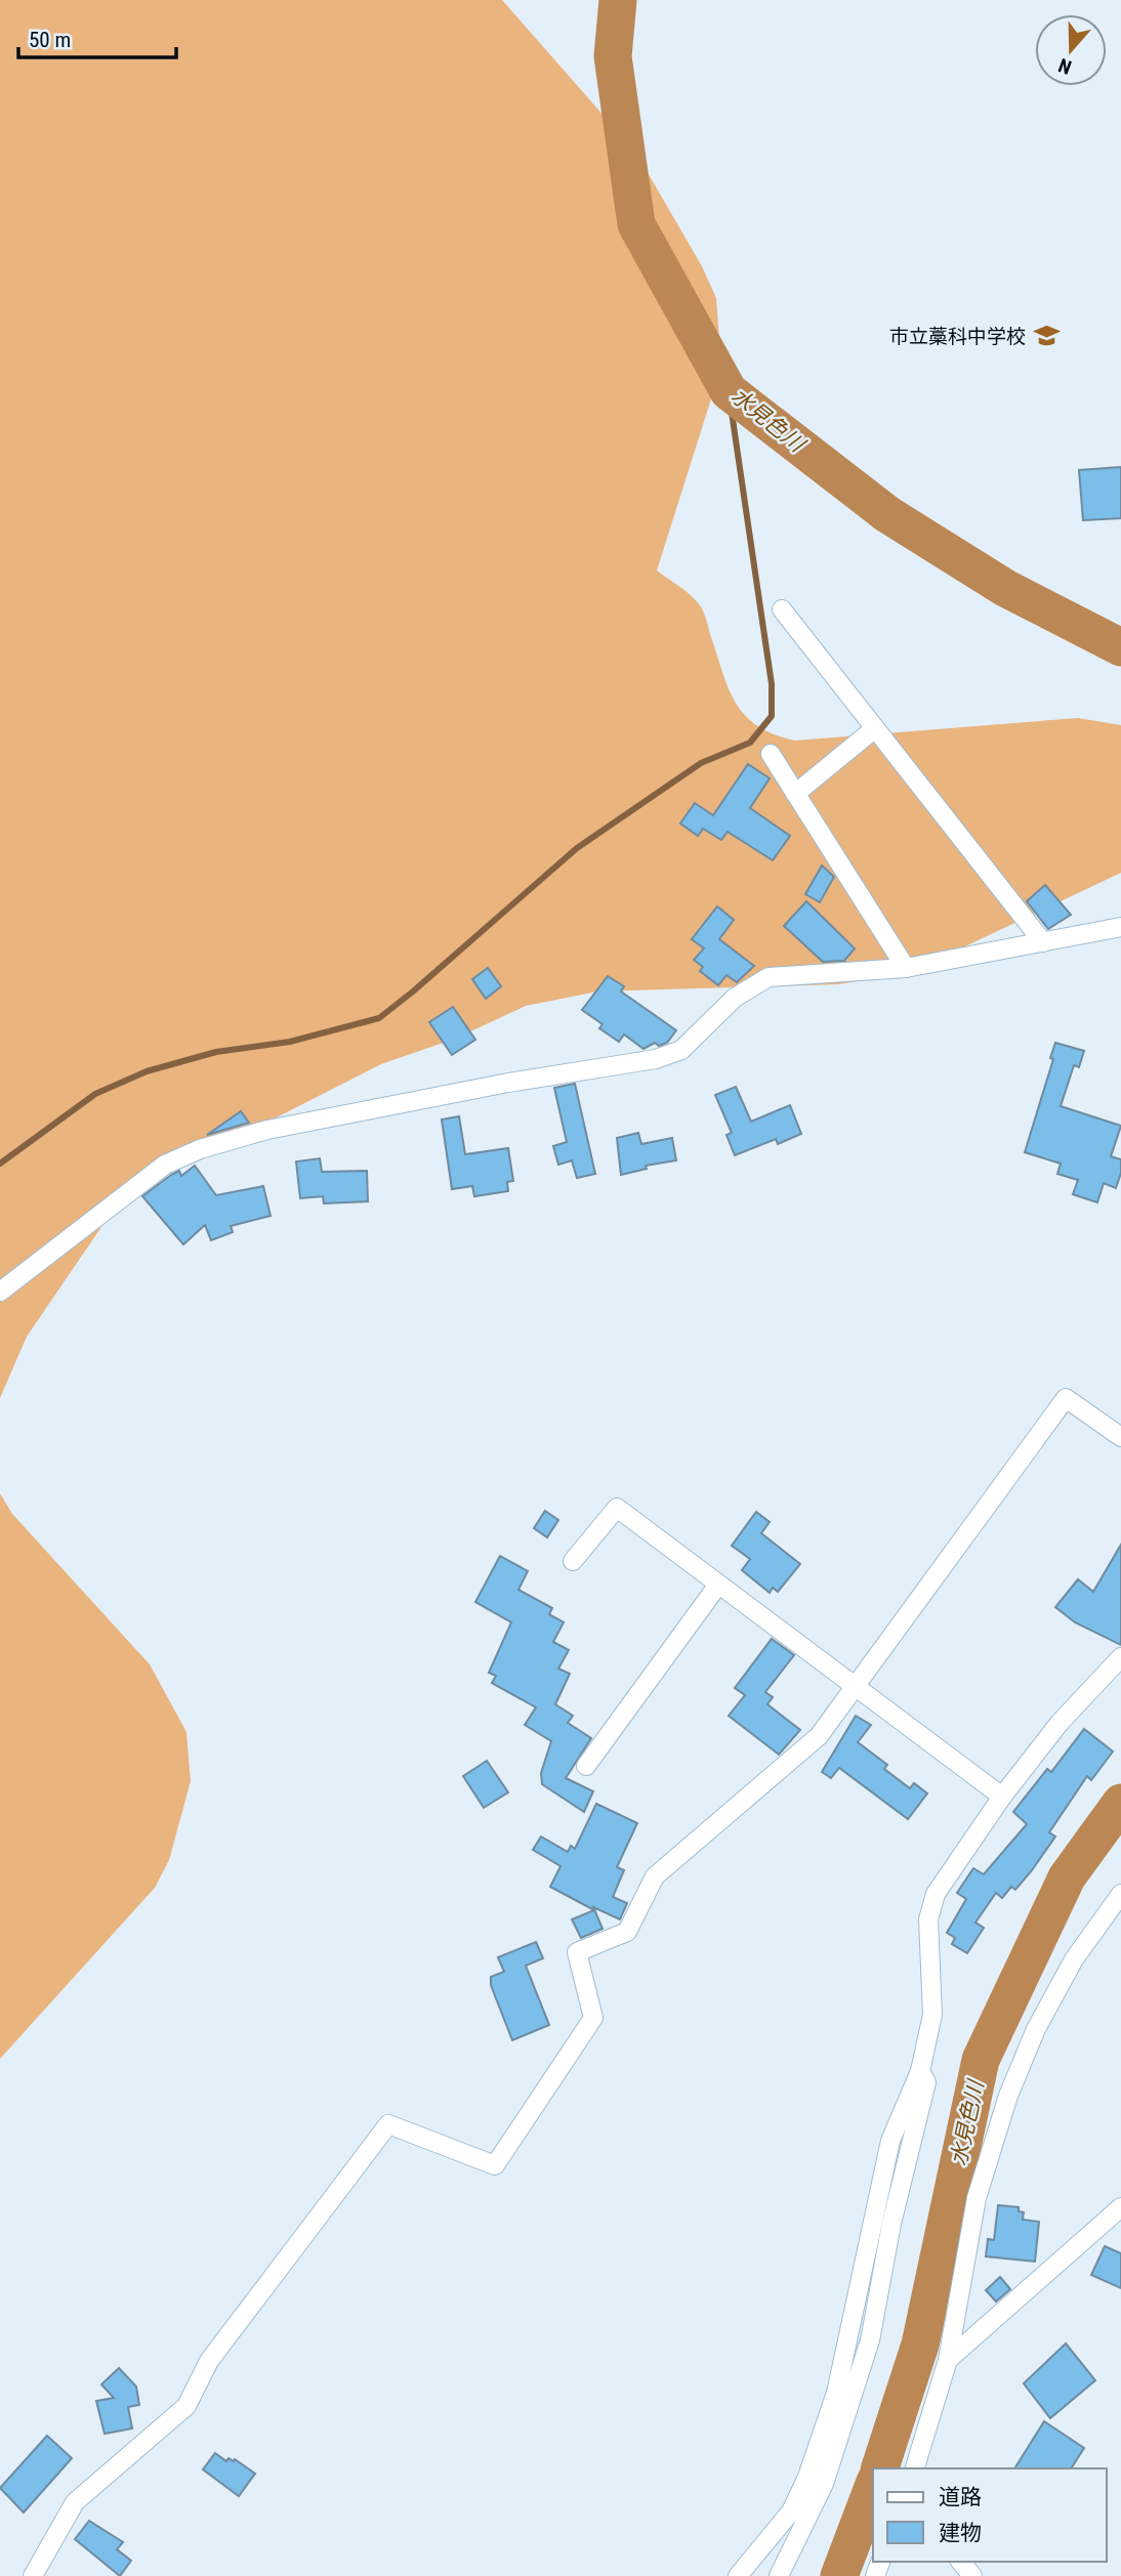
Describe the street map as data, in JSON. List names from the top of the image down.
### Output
{
  "water": ["水見色川"],
  "places": {
    "school or university": ["市立藁科中学校"]
  },
  "legend": ["道路", "建物"],
  "scale_bar": "50 m",
  "north": "bottom"
}
